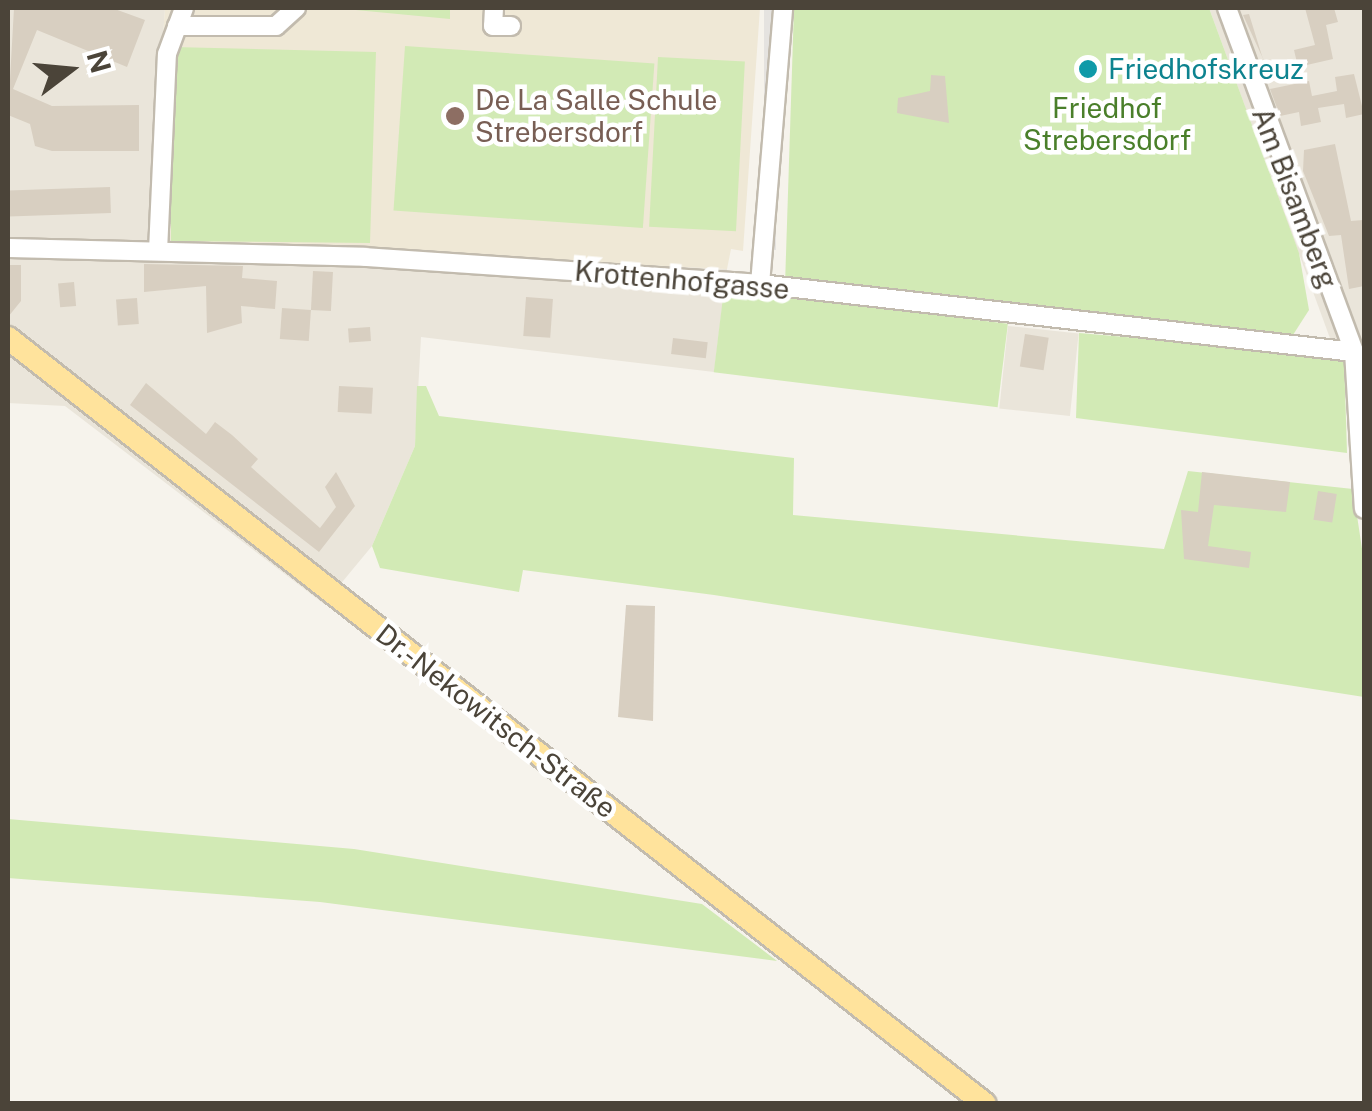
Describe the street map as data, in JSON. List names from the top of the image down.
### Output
{
  "streets": {
    "main road": ["Dr.-Nekowitsch-Straße"],
    "street": ["Am Bisamberg", "Krottenhofgasse"]
  },
  "crossings": [
    ["Am Bisamberg", "Krottenhofgasse"]
  ],
  "parks": ["Friedhof Strebersdorf"],
  "places": ["Friedhofskreuz", "De La Salle Schule Strebersdorf"],
  "north": "right"
}
